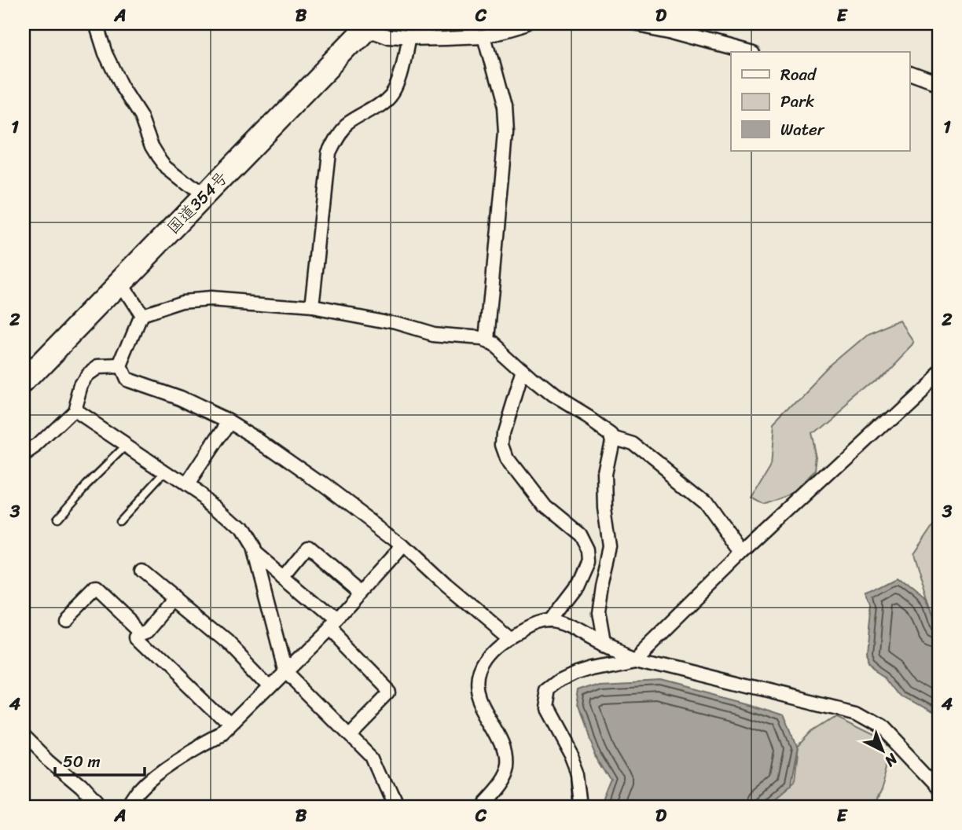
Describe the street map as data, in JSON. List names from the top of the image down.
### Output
{
  "streets": {
    "highway": ["国道354号"]
  },
  "legend": ["Road", "Park", "Water"],
  "scale_bar": "50 m",
  "north": "bottom right",
  "grid": {
    "columns": [
      "A",
      "B",
      "C",
      "D",
      "E"
    ],
    "rows": [
      "1",
      "2",
      "3",
      "4"
    ]
  }
}
